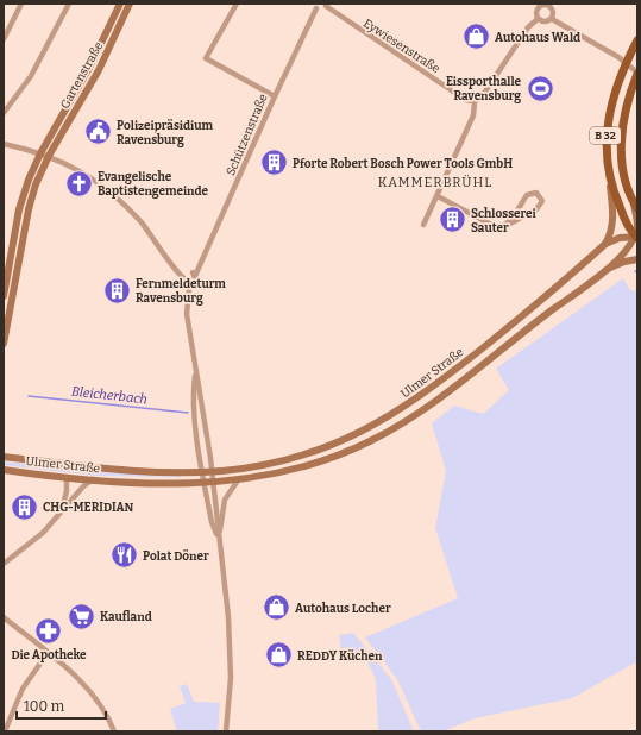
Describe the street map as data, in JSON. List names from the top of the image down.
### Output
{
  "streets": {
    "main road": ["Gartenstraße", "B 32", "Ulmer Straße"],
    "street": ["Eywiesenstraße", "Schützenstraße"]
  },
  "crossings": [
    ["Eywiesenstraße", "Schützenstraße"],
    ["B 32", "Ulmer Straße"]
  ],
  "districts": ["KAMMERBRÜHL"],
  "water": ["Bleicherbach"],
  "places": {
    "shop": ["Autohaus Wald", "Autohaus Locher", "REDDY Küchen"],
    "sports": ["Eissporthalle Ravensburg"],
    "public building": ["Polizeipräsidium Ravensburg"],
    "building": [
      "Pforte Robert Bosch Power Tools GmbH",
      "Schlosserei Sauter",
      "Fernmeldeturm Ravensburg",
      "CHG-MERIDIAN"
    ],
    "church": ["Evangelische Baptistengemeinde"],
    "restaurant": ["Polat Döner"],
    "supermarket": ["Kaufland"],
    "pharmacy": ["Die Apotheke"]
  },
  "scale_bar": "100 m"
}
